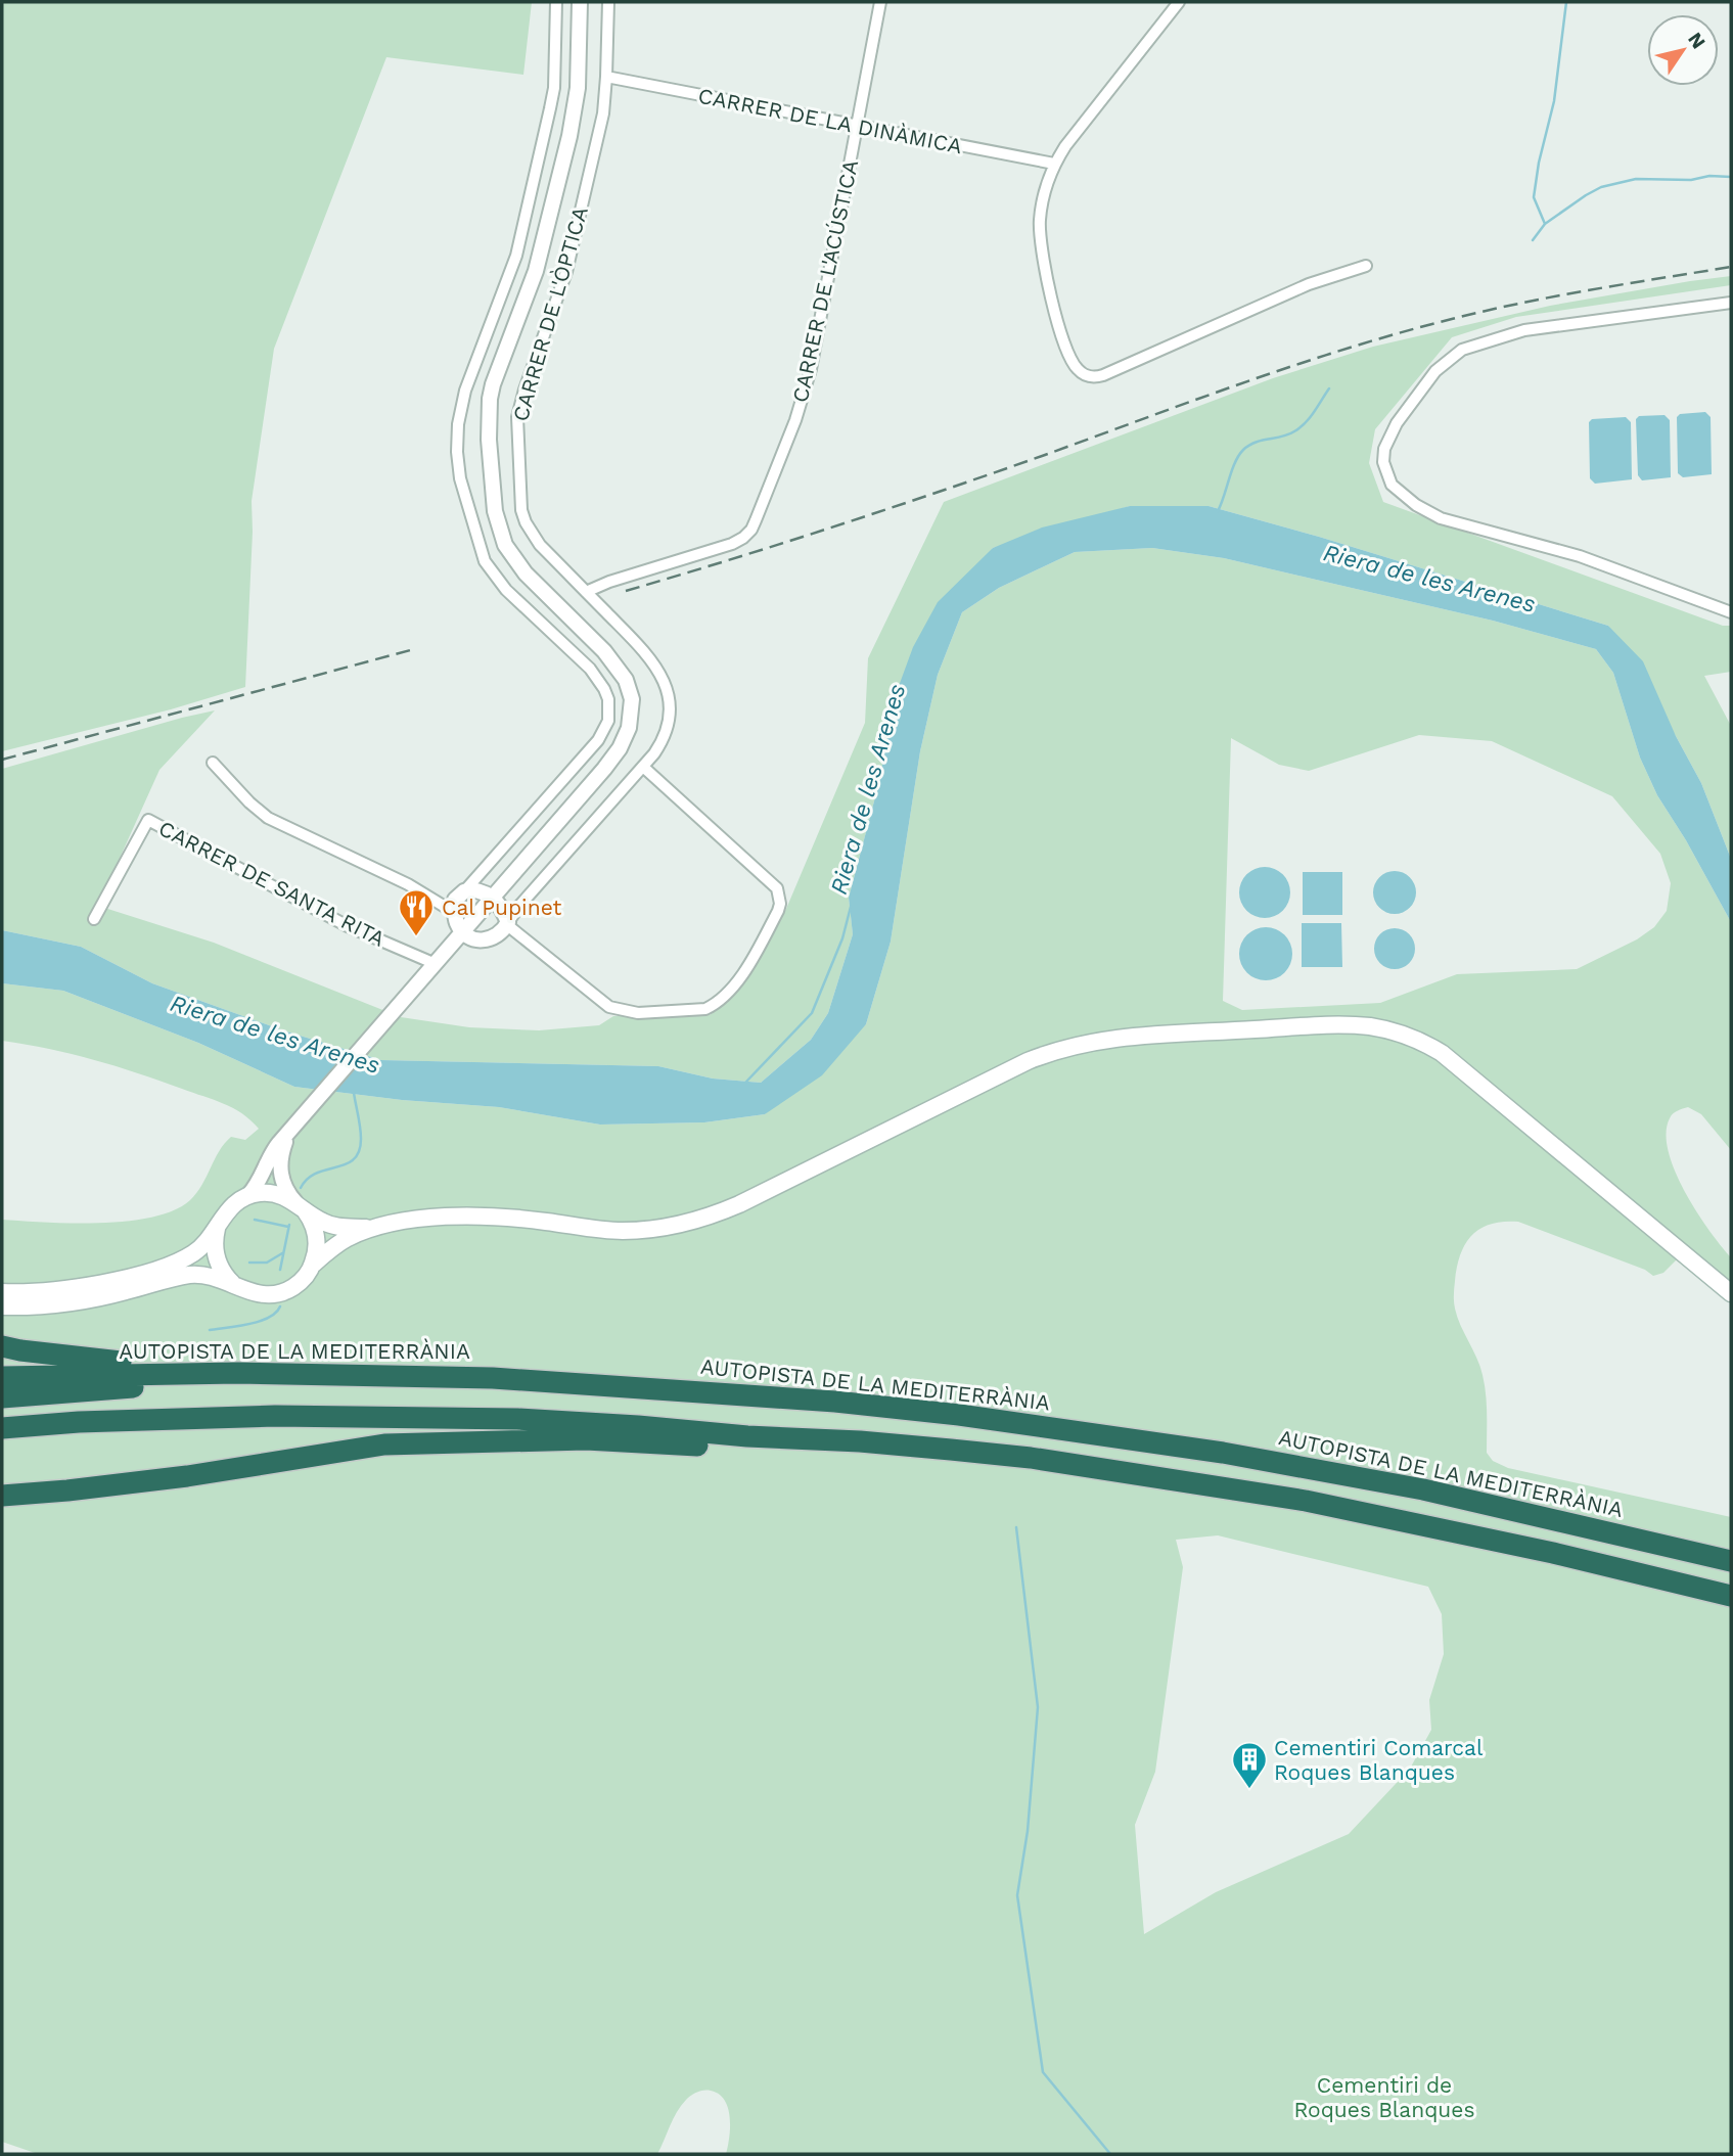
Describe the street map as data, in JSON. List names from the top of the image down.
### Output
{
  "streets": {
    "highway": ["AUTOPISTA DE LA MEDITERRÀNIA"],
    "street": [
      "CARRER DE LA DINÀMICA",
      "CARRER DE L'ACÚSTICA",
      "CARRER DE L'ÒPTICA",
      "CARRER DE SANTA RITA"
    ]
  },
  "crossings": [
    ["CARRER DE LA DINÀMICA", "CARRER DE L'ACÚSTICA"],
    ["CARRER DE LA DINÀMICA", "CARRER DE L'ÒPTICA"],
    ["CARRER DE L'ACÚSTICA", "CARRER DE L'ÒPTICA"]
  ],
  "water": ["Riera de les Arenes"],
  "parks": ["Cementiri de Roques Blanques"],
  "places": {
    "restaurant": ["Cal Pupinet"],
    "building": ["Cementiri Comarcal Roques Blanques"]
  },
  "north": "top right"
}
